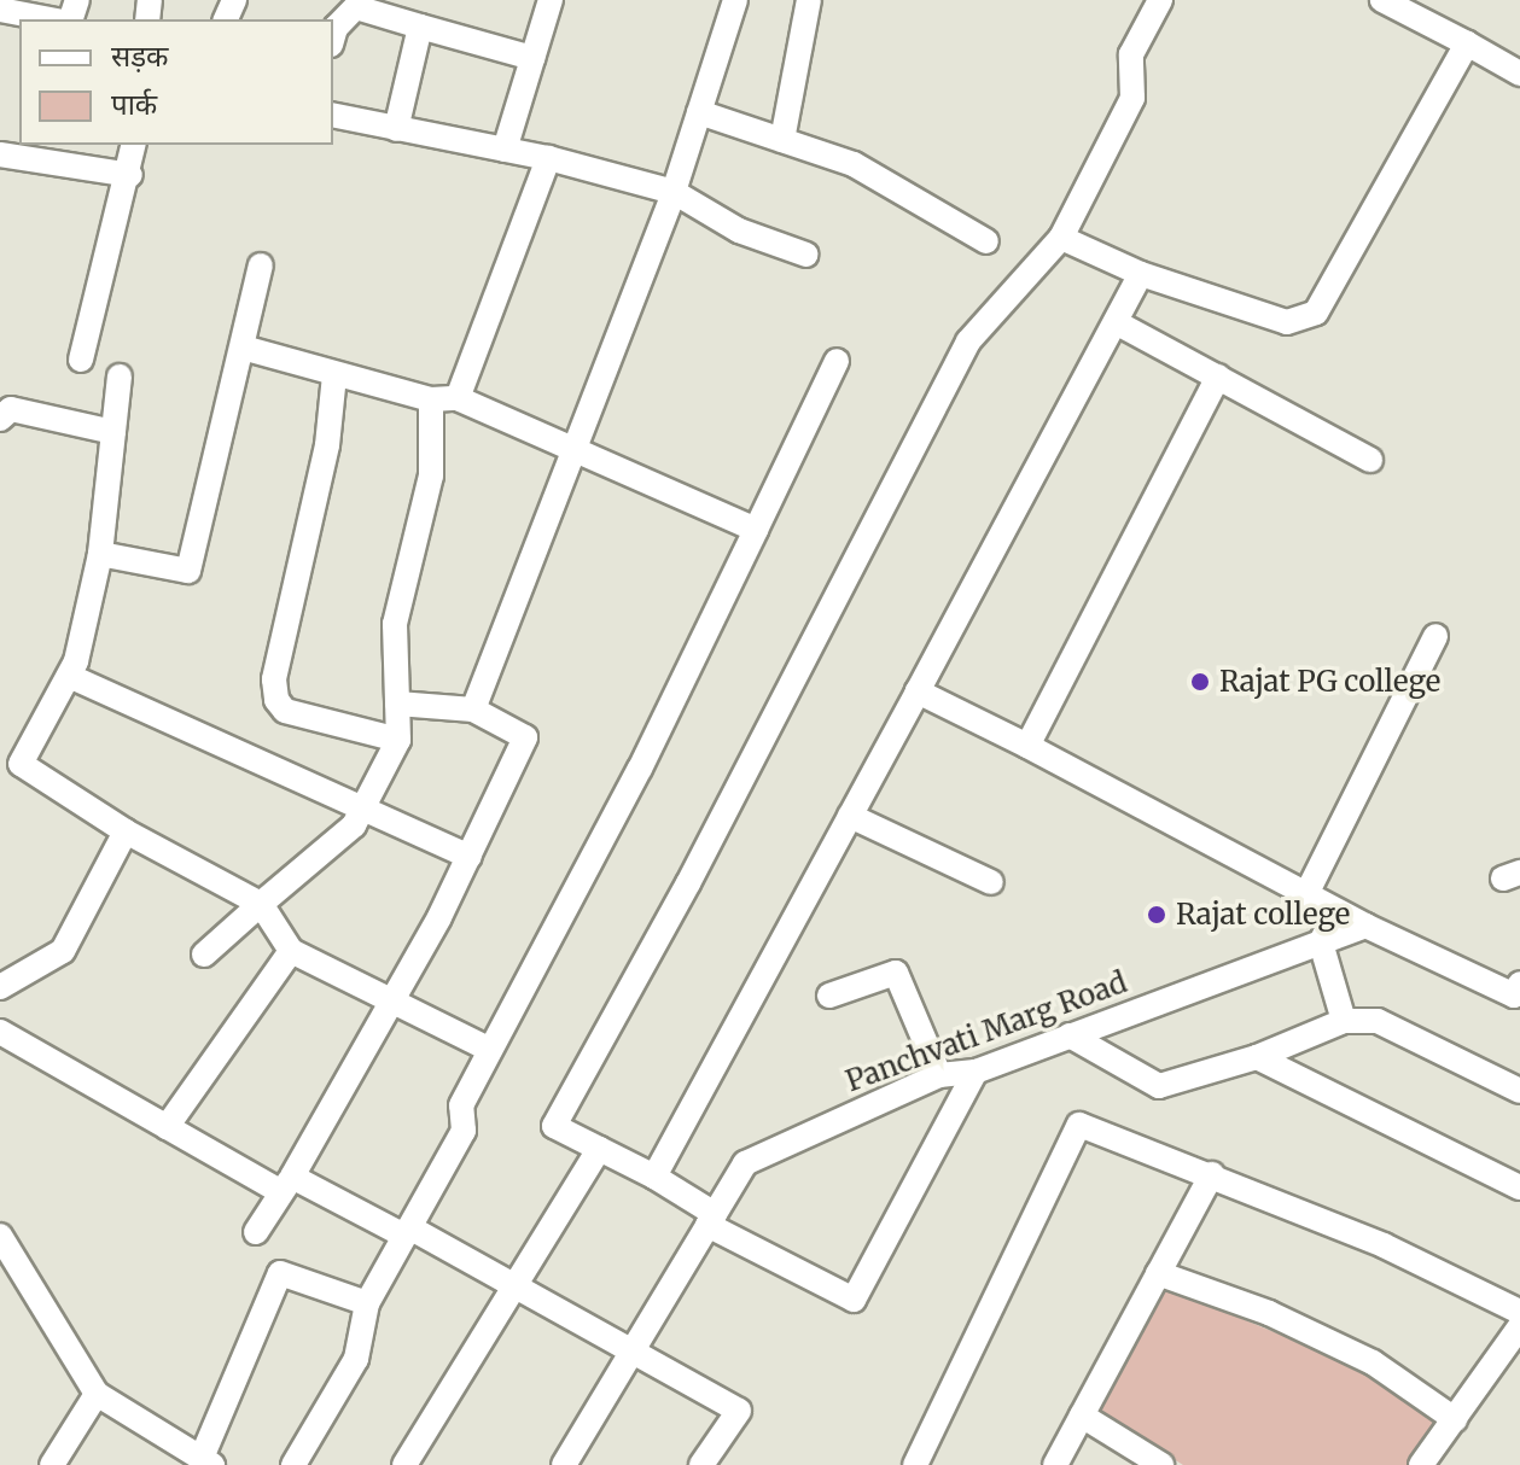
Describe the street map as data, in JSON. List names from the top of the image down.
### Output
{
  "streets": {
    "street": ["Panchvati Marg Road"]
  },
  "places": ["Rajat PG college", "Rajat college"],
  "legend": ["सड़क", "पार्क"]
}
